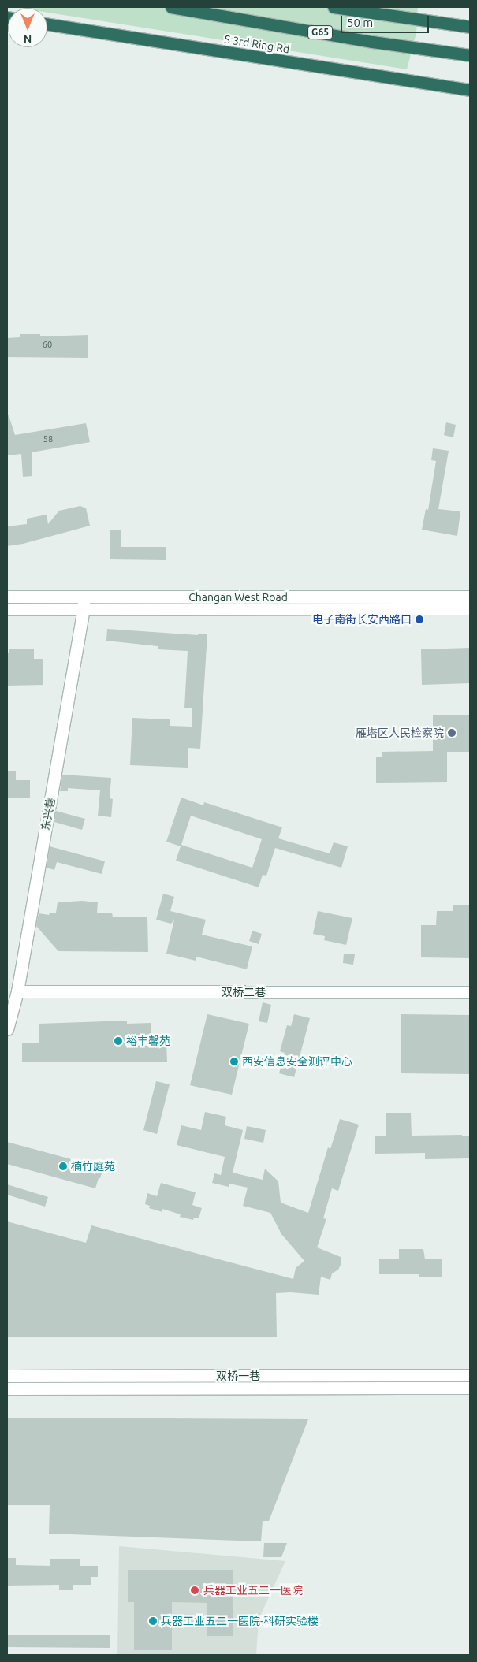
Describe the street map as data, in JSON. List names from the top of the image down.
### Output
{
  "streets": {
    "highway": ["G65", "S 3rd Ring Rd"],
    "street": [
      "Changan West Road",
      "东兴巷",
      "双桥二巷",
      "双桥一巷"
    ]
  },
  "crossings": [
    ["Changan West Road", "东兴巷"],
    ["东兴巷", "双桥二巷"]
  ],
  "places": [
    "电子南街长安西路口",
    "雁塔区人民检察院",
    "裕丰馨苑",
    "西安信息安全测评中心",
    "楠竹庭苑",
    "兵器工业五二一医院",
    "兵器工业五二一医院-科研实验楼"
  ],
  "house_numbers": ["60", "58"],
  "scale_bar": "50 m",
  "north": "bottom"
}
